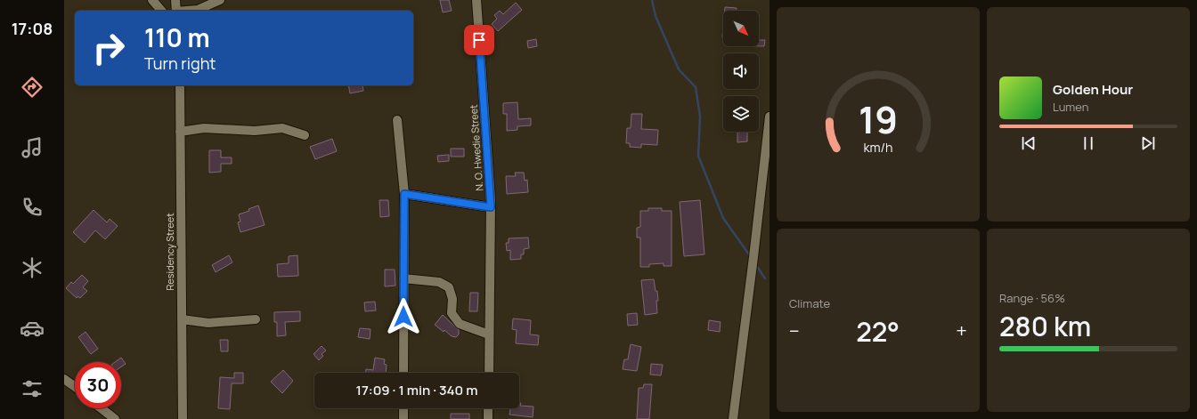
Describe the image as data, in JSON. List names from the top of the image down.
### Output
{
  "streets": {
    "street": ["N. O. Hwedie Street", "Residency Street"]
  },
  "north": "bottom right",
  "page": {
    "tabs": "17:08",
    "turn": ["110 m", "Turn right"],
    "song": ["Golden Hour", "Lumen"],
    "tile": [
      "Climate",
      ["Range · 56%", "280 km"]
    ],
    "heat": ["−", "22°", "+"],
    "limit": "30",
    "trip": "17:09 · 1 min · 340 m",
    "gauge": ["19", "km/h"]
  }
}
